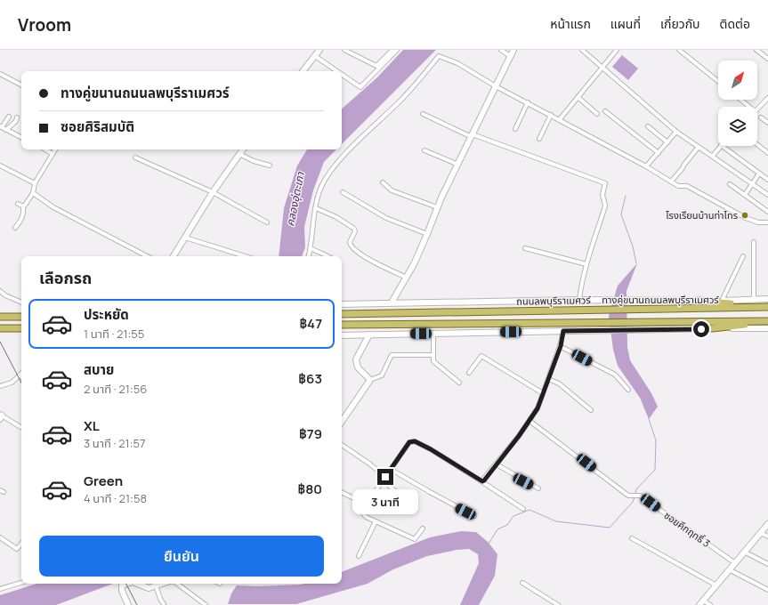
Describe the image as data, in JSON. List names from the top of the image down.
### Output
{
  "streets": {
    "main road": ["ทางคู่ขนานถนนลพบุรีราเมศวร์", "ถนนลพบุรีราเมศวร์"],
    "street": ["ซอยคึกฤทธิ์ 3"]
  },
  "water": ["คลองอุ่ตะเภา"],
  "places": ["โรงเรียนบ้านท่าไทร"],
  "north": "top right",
  "page": {
    "header": "Vroom",
    "nav": [
      "หน้าแรก",
      "แผนที่",
      "เกี่ยวกับ",
      "ติดต่อ"
    ],
    "banner": ["ทางคู่ขนานถนนลพบุรีราเมศวร์", "ซอยศิริสมบัติ"],
    "heading": "เลือกรถ",
    "list": [
      {
        "name": "ประหยัด",
        "note": "1 นาที · 21:55",
        "value": "฿47"
      },
      {
        "name": "สบาย",
        "note": "2 นาที · 21:56",
        "value": "฿63"
      },
      {
        "name": "XL",
        "note": "3 นาที · 21:57",
        "value": "฿79"
      },
      {
        "name": "Green",
        "note": "4 นาที · 21:58",
        "value": "฿80"
      }
    ],
    "bubble": "3 นาที",
    "buttons": "ยืนยัน"
  }
}
